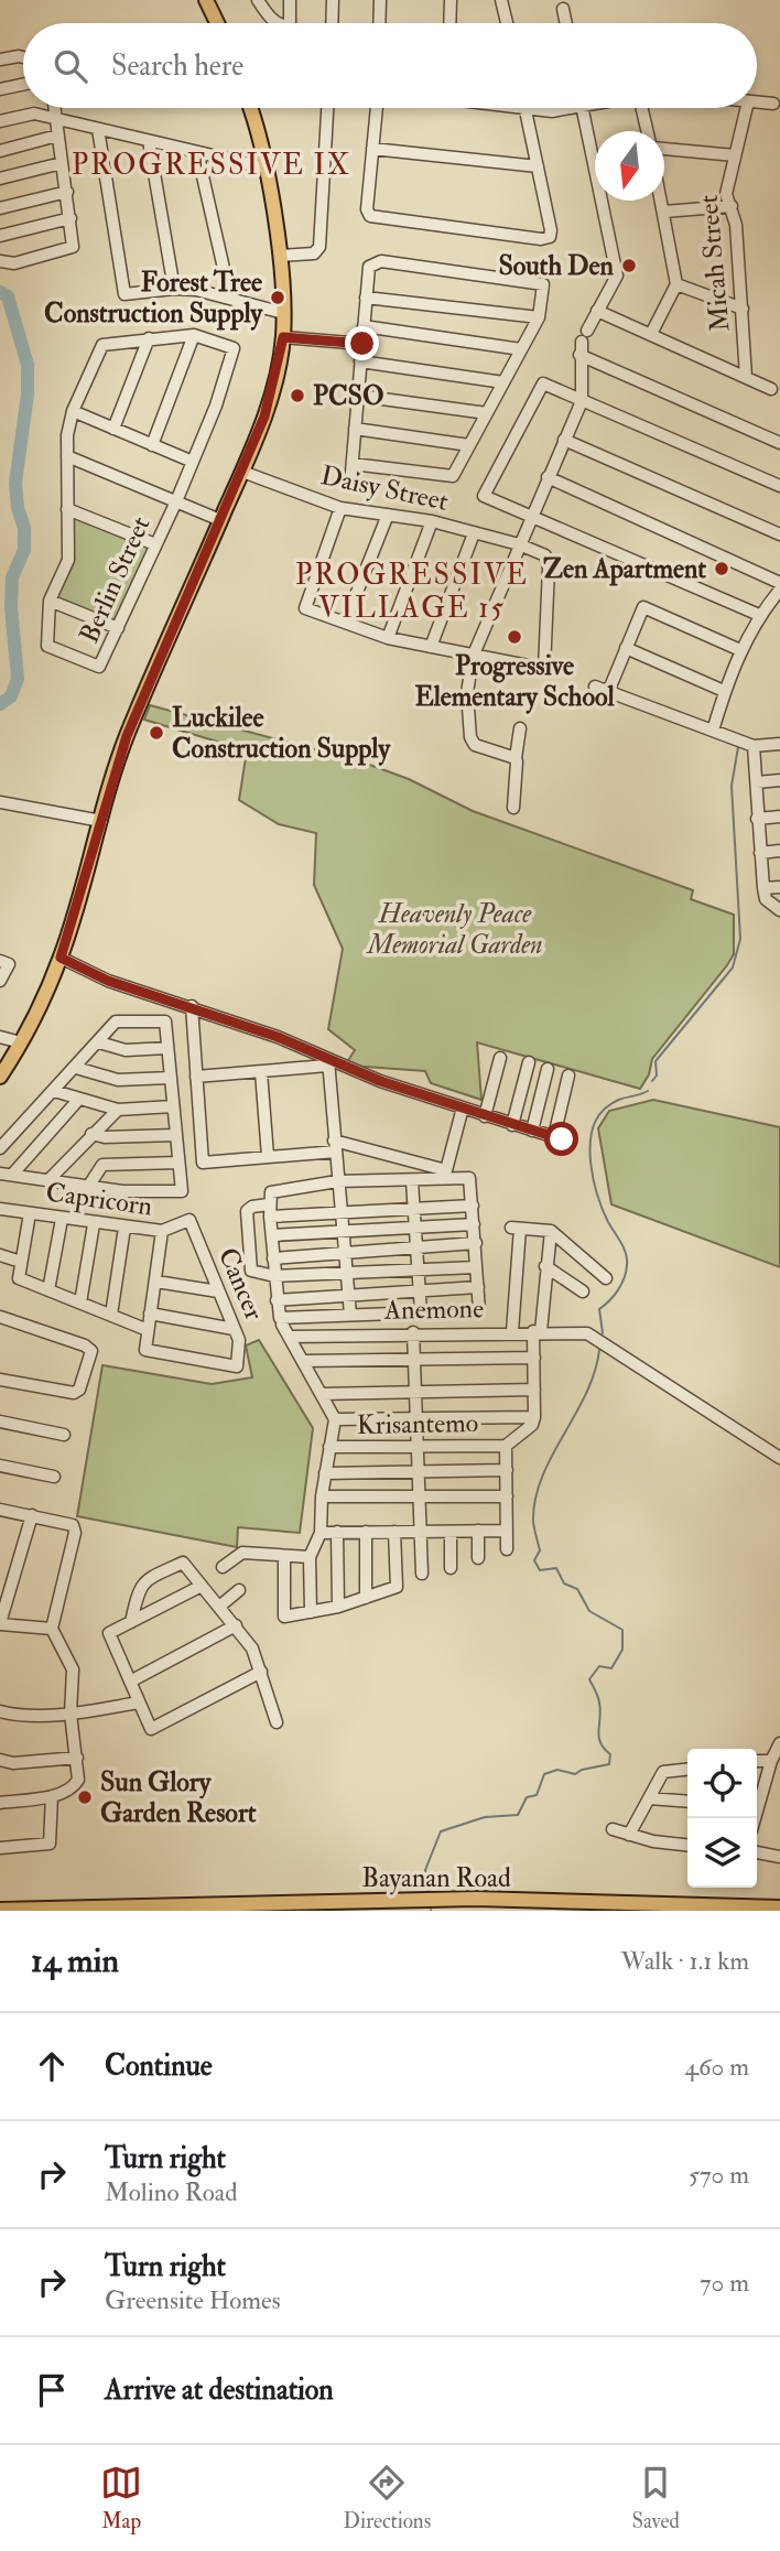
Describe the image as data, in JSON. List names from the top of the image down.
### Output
{
  "streets": {
    "main road": ["Bayanan Road"],
    "street": [
      "Micah Street",
      "Daisy Street",
      "Berlin Street",
      "Capricorn",
      "Cancer",
      "Anemone",
      "Krisantemo"
    ]
  },
  "crossings": [
    ["Capricorn", "Cancer"]
  ],
  "districts": ["PROGRESSIVE IX", "PROGRESSIVE VILLAGE 15"],
  "parks": ["Heavenly Peace Memorial Garden"],
  "places": [
    "South Den",
    "Forest Tree Construction Supply",
    "PCSO",
    "Zen Apartment",
    "Progressive Elementary School",
    "Luckilee Construction Supply",
    "Sun Glory Garden Resort"
  ],
  "north": "bottom",
  "page": {
    "search": "Search here",
    "heading": ["14 min", "Walk · 1.1 km"],
    "list": [
      ["Continue", "460 m"],
      ["Turn right", "Molino Road", "570 m"],
      ["Turn right", "Greensite Homes", "70 m"],
      "Arrive at destination"
    ],
    "nav": ["Map", "Directions", "Saved"]
  }
}
